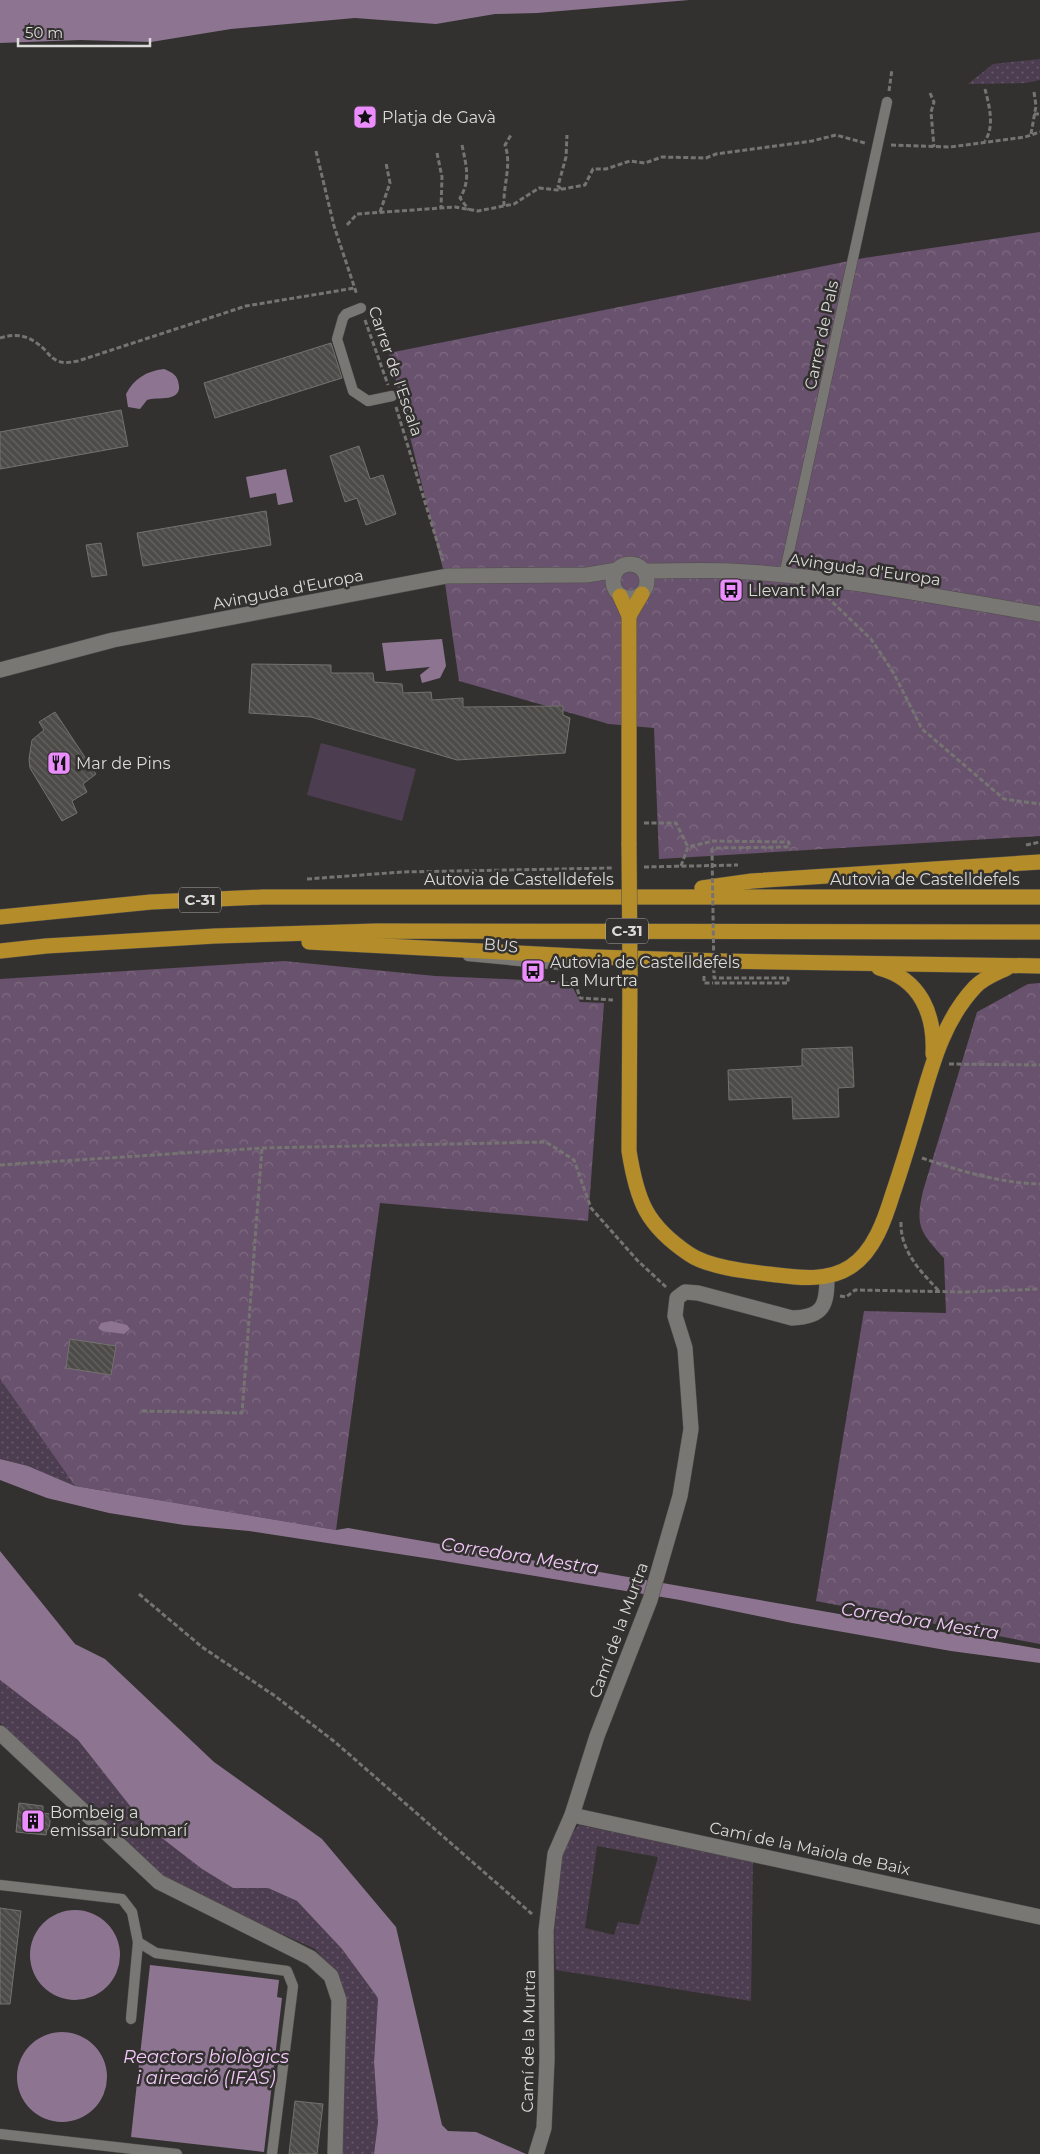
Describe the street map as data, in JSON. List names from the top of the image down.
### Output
{
  "streets": {
    "highway": ["Autovia de Castelldefels", "C-31"],
    "street": ["Avinguda d'Europa", "Camí de la Murtra", "Camí de la Maiola de Baix"],
    "lane": ["Carrer de Pals"],
    "path": ["Carrer de l'Escala"]
  },
  "crossings": [
    ["Carrer de Pals", "Avinguda d'Europa"],
    ["Carrer de l'Escala", "Avinguda d'Europa"],
    ["Camí de la Murtra", "Camí de la Maiola de Baix"]
  ],
  "water": ["Corredora Mestra", "Reactors biològics i aireació (IFAS)"],
  "places": {
    "place": ["Platja de Gavà"],
    "bus stop": ["Llevant Mar", "Autovia de Castelldefels - La Murtra"],
    "restaurant": ["Mar de Pins"],
    "building": ["Bombeig a emissari submarí"]
  },
  "scale_bar": "50 m"
}
